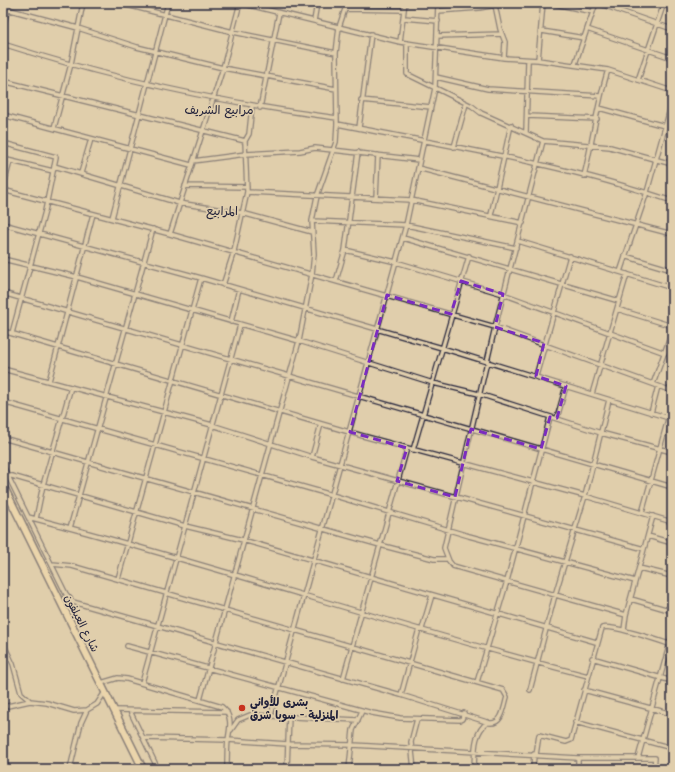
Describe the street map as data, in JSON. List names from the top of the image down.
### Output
{
  "streets": {
    "highway": ["شارع العيلفون"]
  },
  "districts": ["مرابيع الشريف", "المرابيع"],
  "places": ["بشرى للأواني المنزلية - سوبا شرق"]
}
